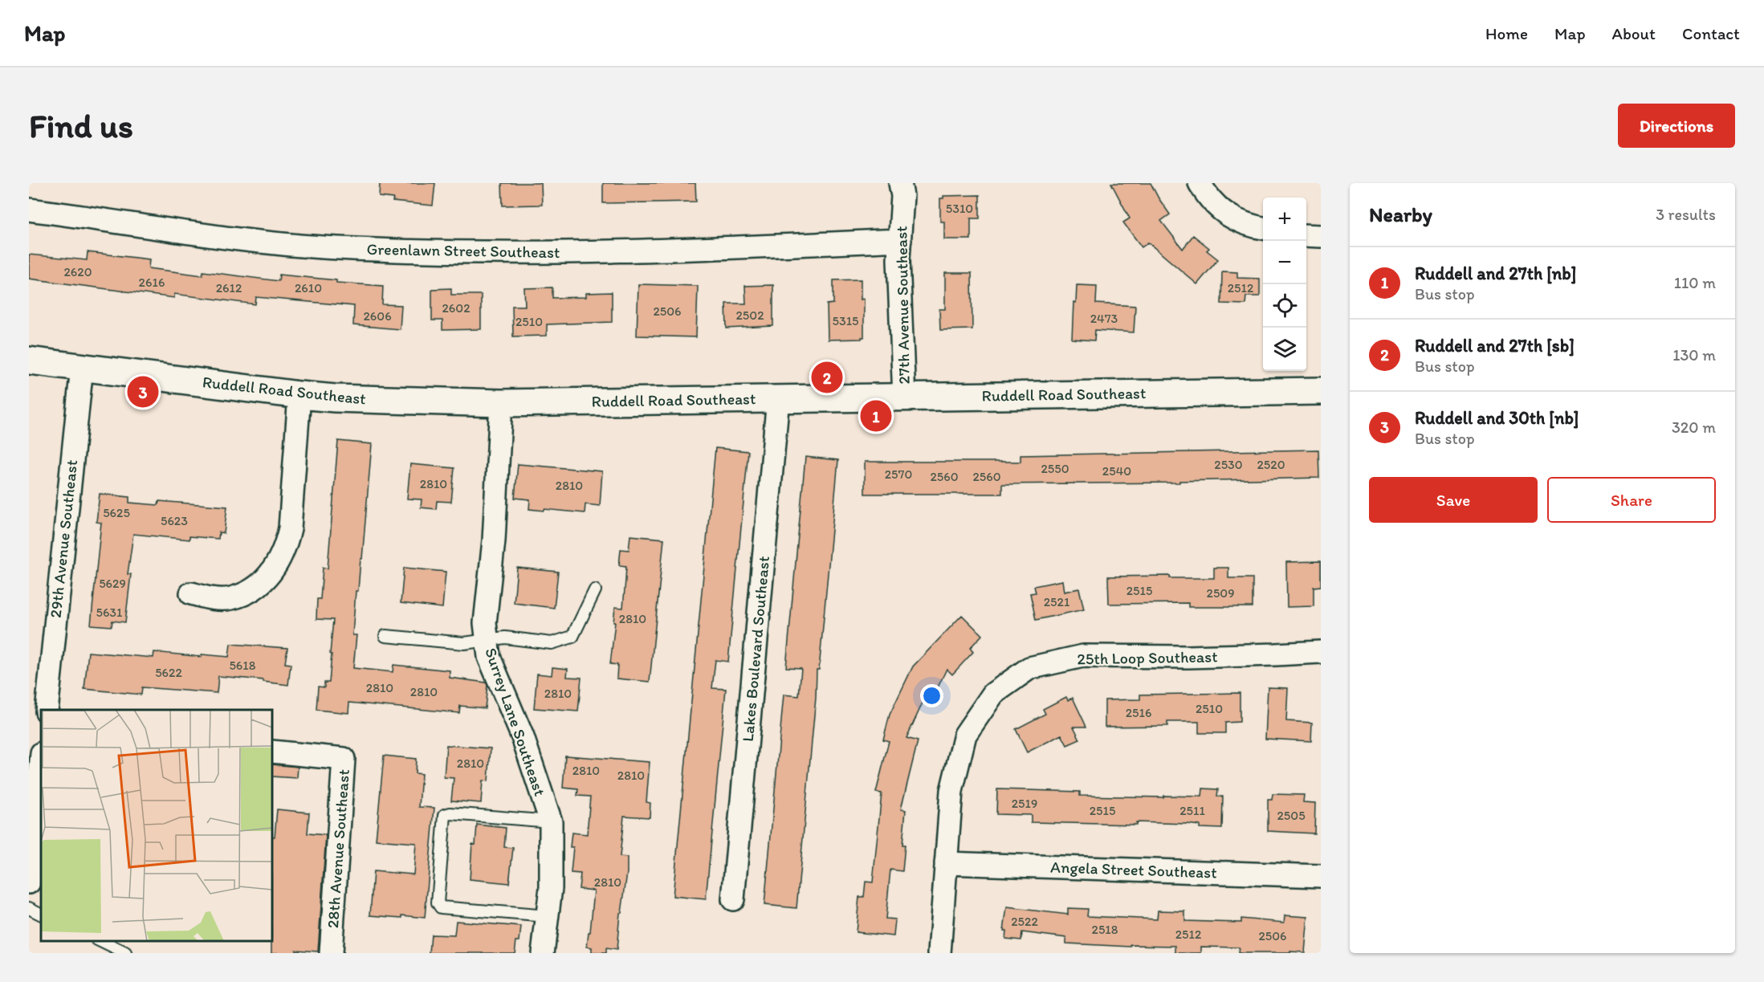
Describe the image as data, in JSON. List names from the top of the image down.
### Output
{
  "streets": {
    "main road": ["Ruddell Road Southeast"],
    "street": [
      "Greenlawn Street Southeast",
      "27th Avenue Southeast",
      "29th Avenue Southeast",
      "Lakes Boulevard Southeast",
      "25th Loop Southeast",
      "Surrey Lane Southeast",
      "28th Avenue Southeast",
      "Angela Street Southeast"
    ]
  },
  "crossings": [
    ["Greenlawn Street Southeast", "27th Avenue Southeast"],
    ["27th Avenue Southeast", "Ruddell Road Southeast"],
    ["Ruddell Road Southeast", "29th Avenue Southeast"],
    ["Ruddell Road Southeast", "Lakes Boulevard Southeast"],
    ["Ruddell Road Southeast", "Surrey Lane Southeast"],
    ["25th Loop Southeast", "Angela Street Southeast"]
  ],
  "house_numbers": [
    "5310",
    "2620",
    "2616",
    "2612",
    "2610",
    "2512",
    "2602",
    "2506",
    "2502",
    "2606",
    "2473",
    "5315",
    "2510",
    "2530",
    "2520",
    "2550",
    "2540",
    "2570",
    "2560",
    "2560",
    "2810",
    "2810",
    "5625",
    "5623",
    "5629",
    "2515",
    "2509",
    "2521",
    "5631",
    "2810",
    "5618",
    "5622",
    "2810",
    "2810",
    "2810",
    "2510",
    "2516",
    "2810",
    "2810",
    "2810",
    "2519",
    "2515",
    "2511",
    "2505",
    "2810",
    "2522",
    "2518",
    "2512",
    "2506"
  ],
  "page": {
    "header": "Map",
    "nav": [
      "Home",
      "Map",
      "About",
      "Contact"
    ],
    "buttons": [
      "Directions",
      ["Save", "Share"]
    ],
    "title": "Find us",
    "heading": ["Nearby", "3 results"],
    "map_buttons": ["+", "−"],
    "list": [
      {
        "mark": "1",
        "name": "Ruddell and 27th [nb]",
        "note": "Bus stop",
        "value": "110 m"
      },
      {
        "mark": "2",
        "name": "Ruddell and 27th [sb]",
        "note": "Bus stop",
        "value": "130 m"
      },
      {
        "mark": "3",
        "name": "Ruddell and 30th [nb]",
        "note": "Bus stop",
        "value": "320 m"
      }
    ],
    "pins": ["2", "3", "1"]
  }
}
